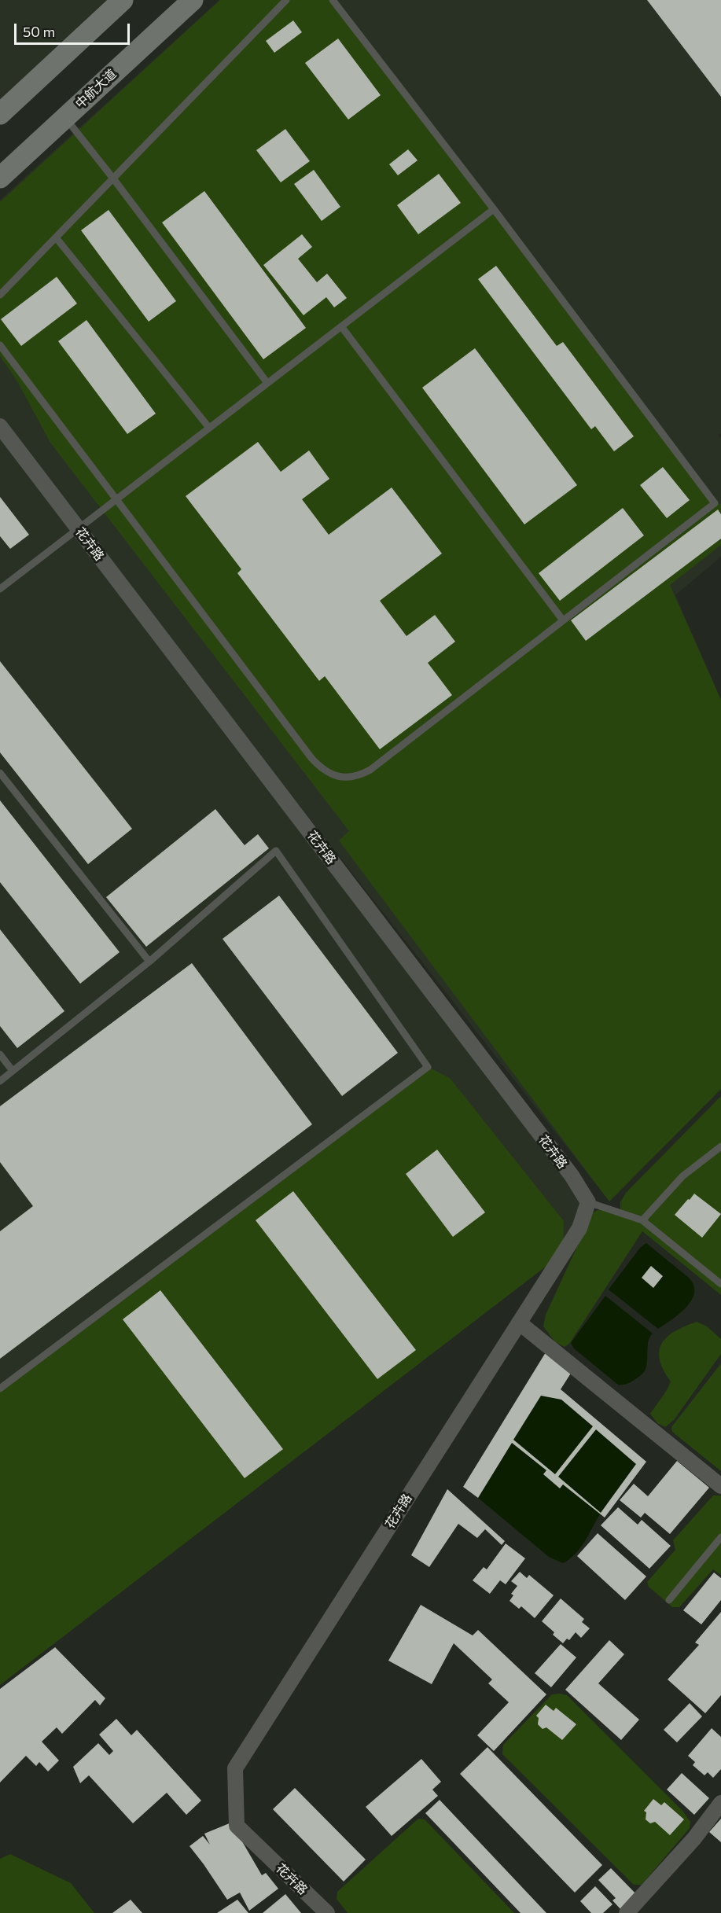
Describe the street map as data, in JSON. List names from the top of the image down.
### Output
{
  "streets": {
    "main road": ["中航大道"],
    "street": ["花卉路"]
  },
  "scale_bar": "50 m"
}
